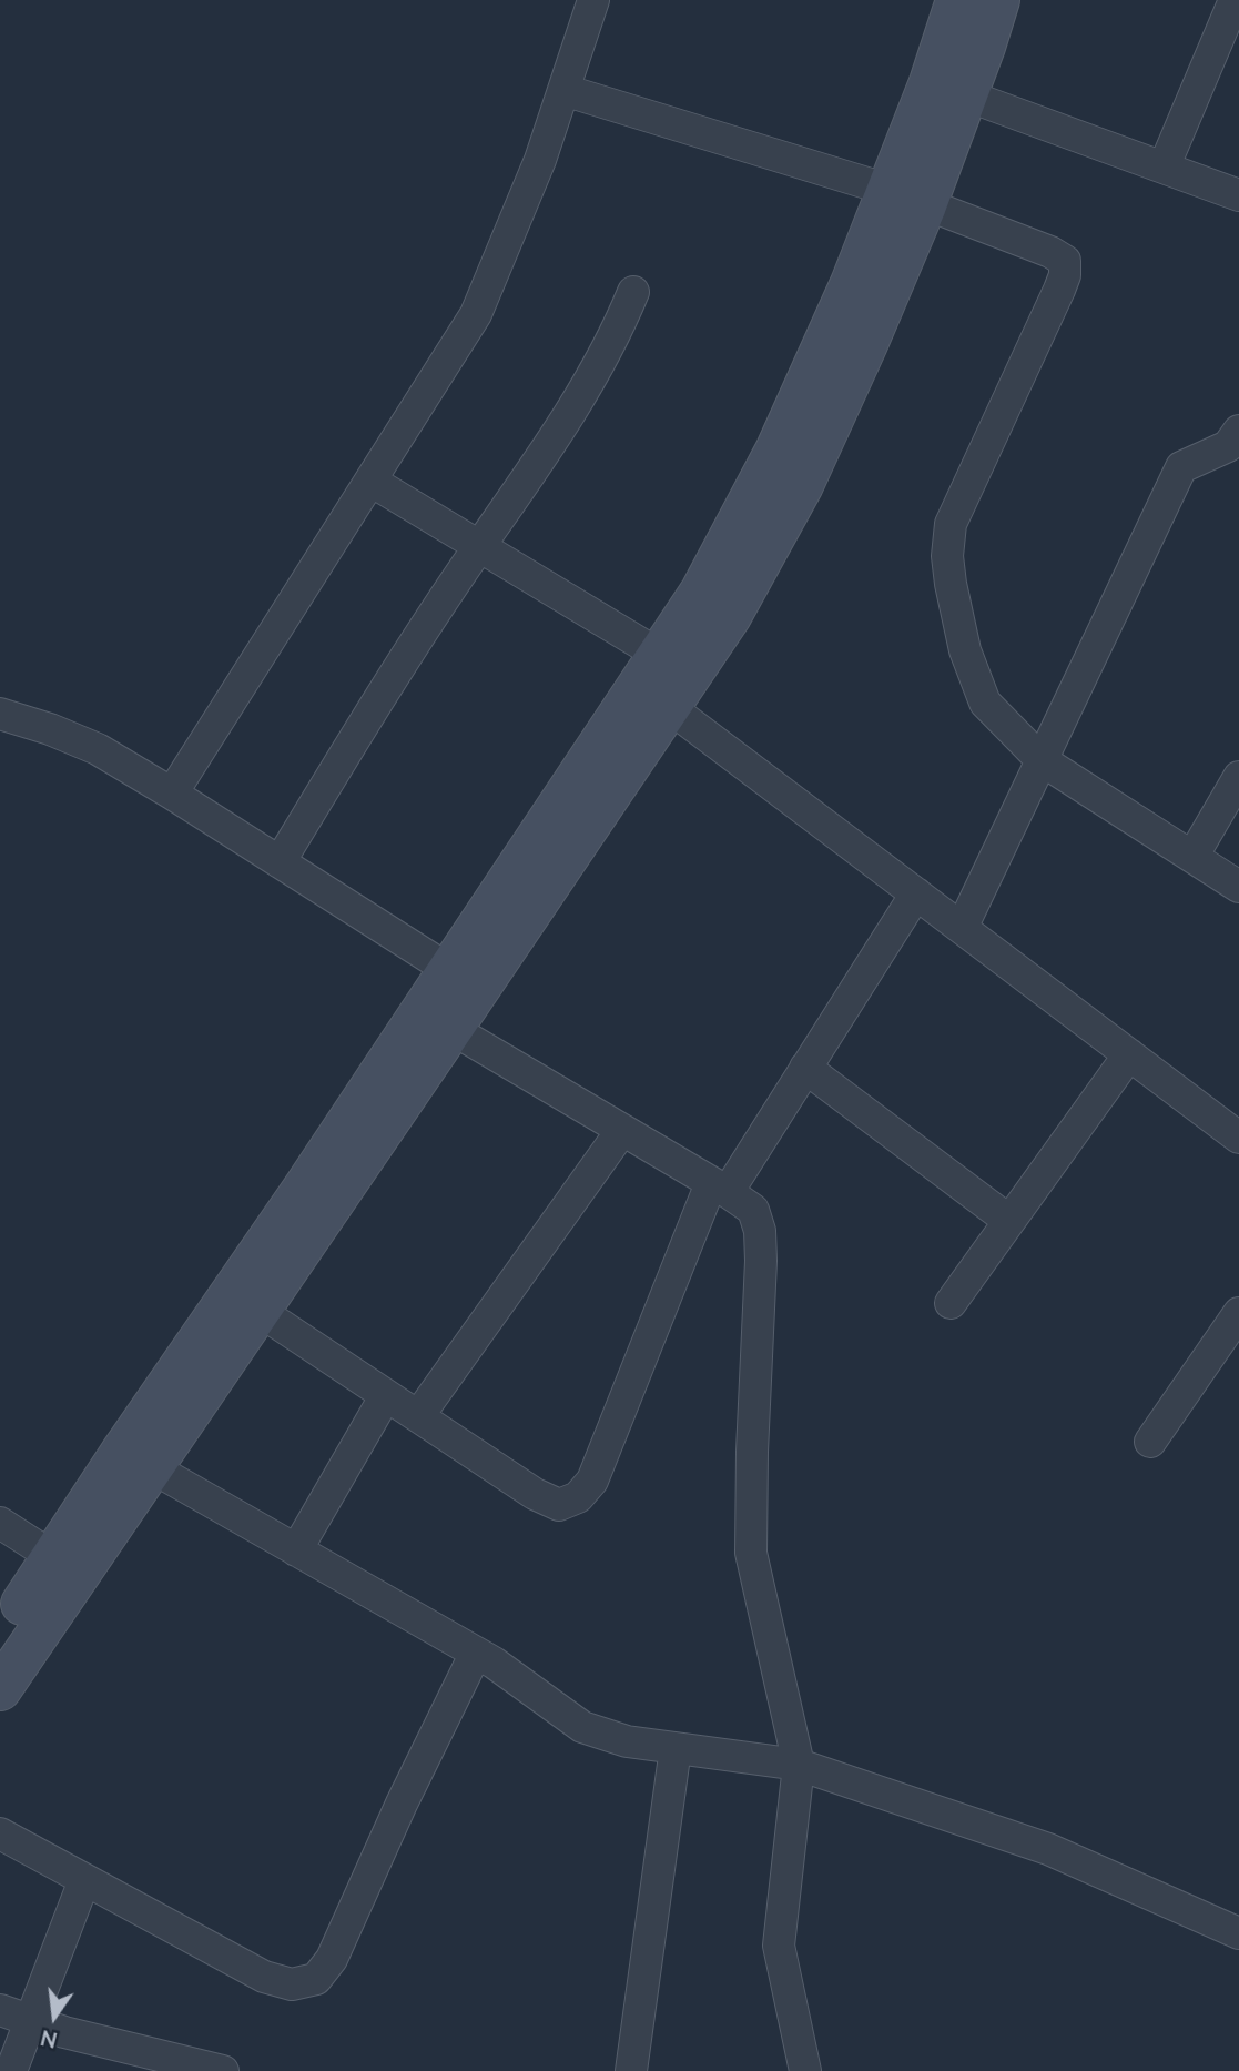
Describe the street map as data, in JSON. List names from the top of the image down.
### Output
{
  "north": "bottom"
}
